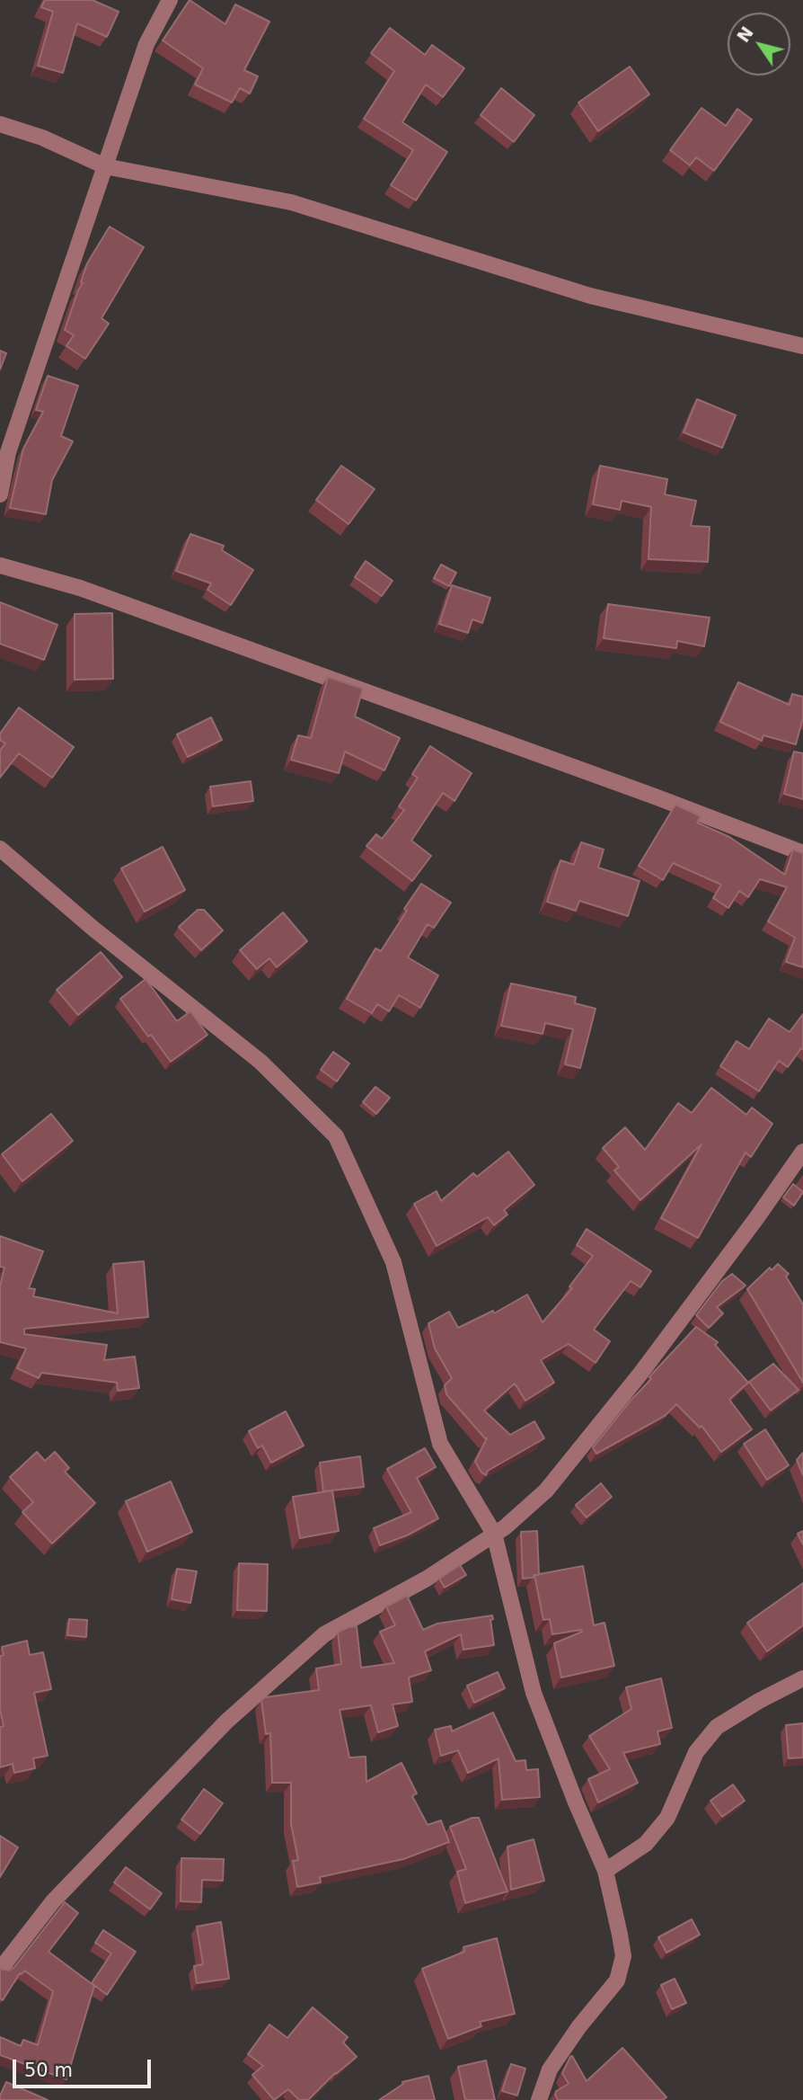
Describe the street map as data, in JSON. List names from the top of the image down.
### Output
{
  "scale_bar": "50 m",
  "north": "top left"
}
